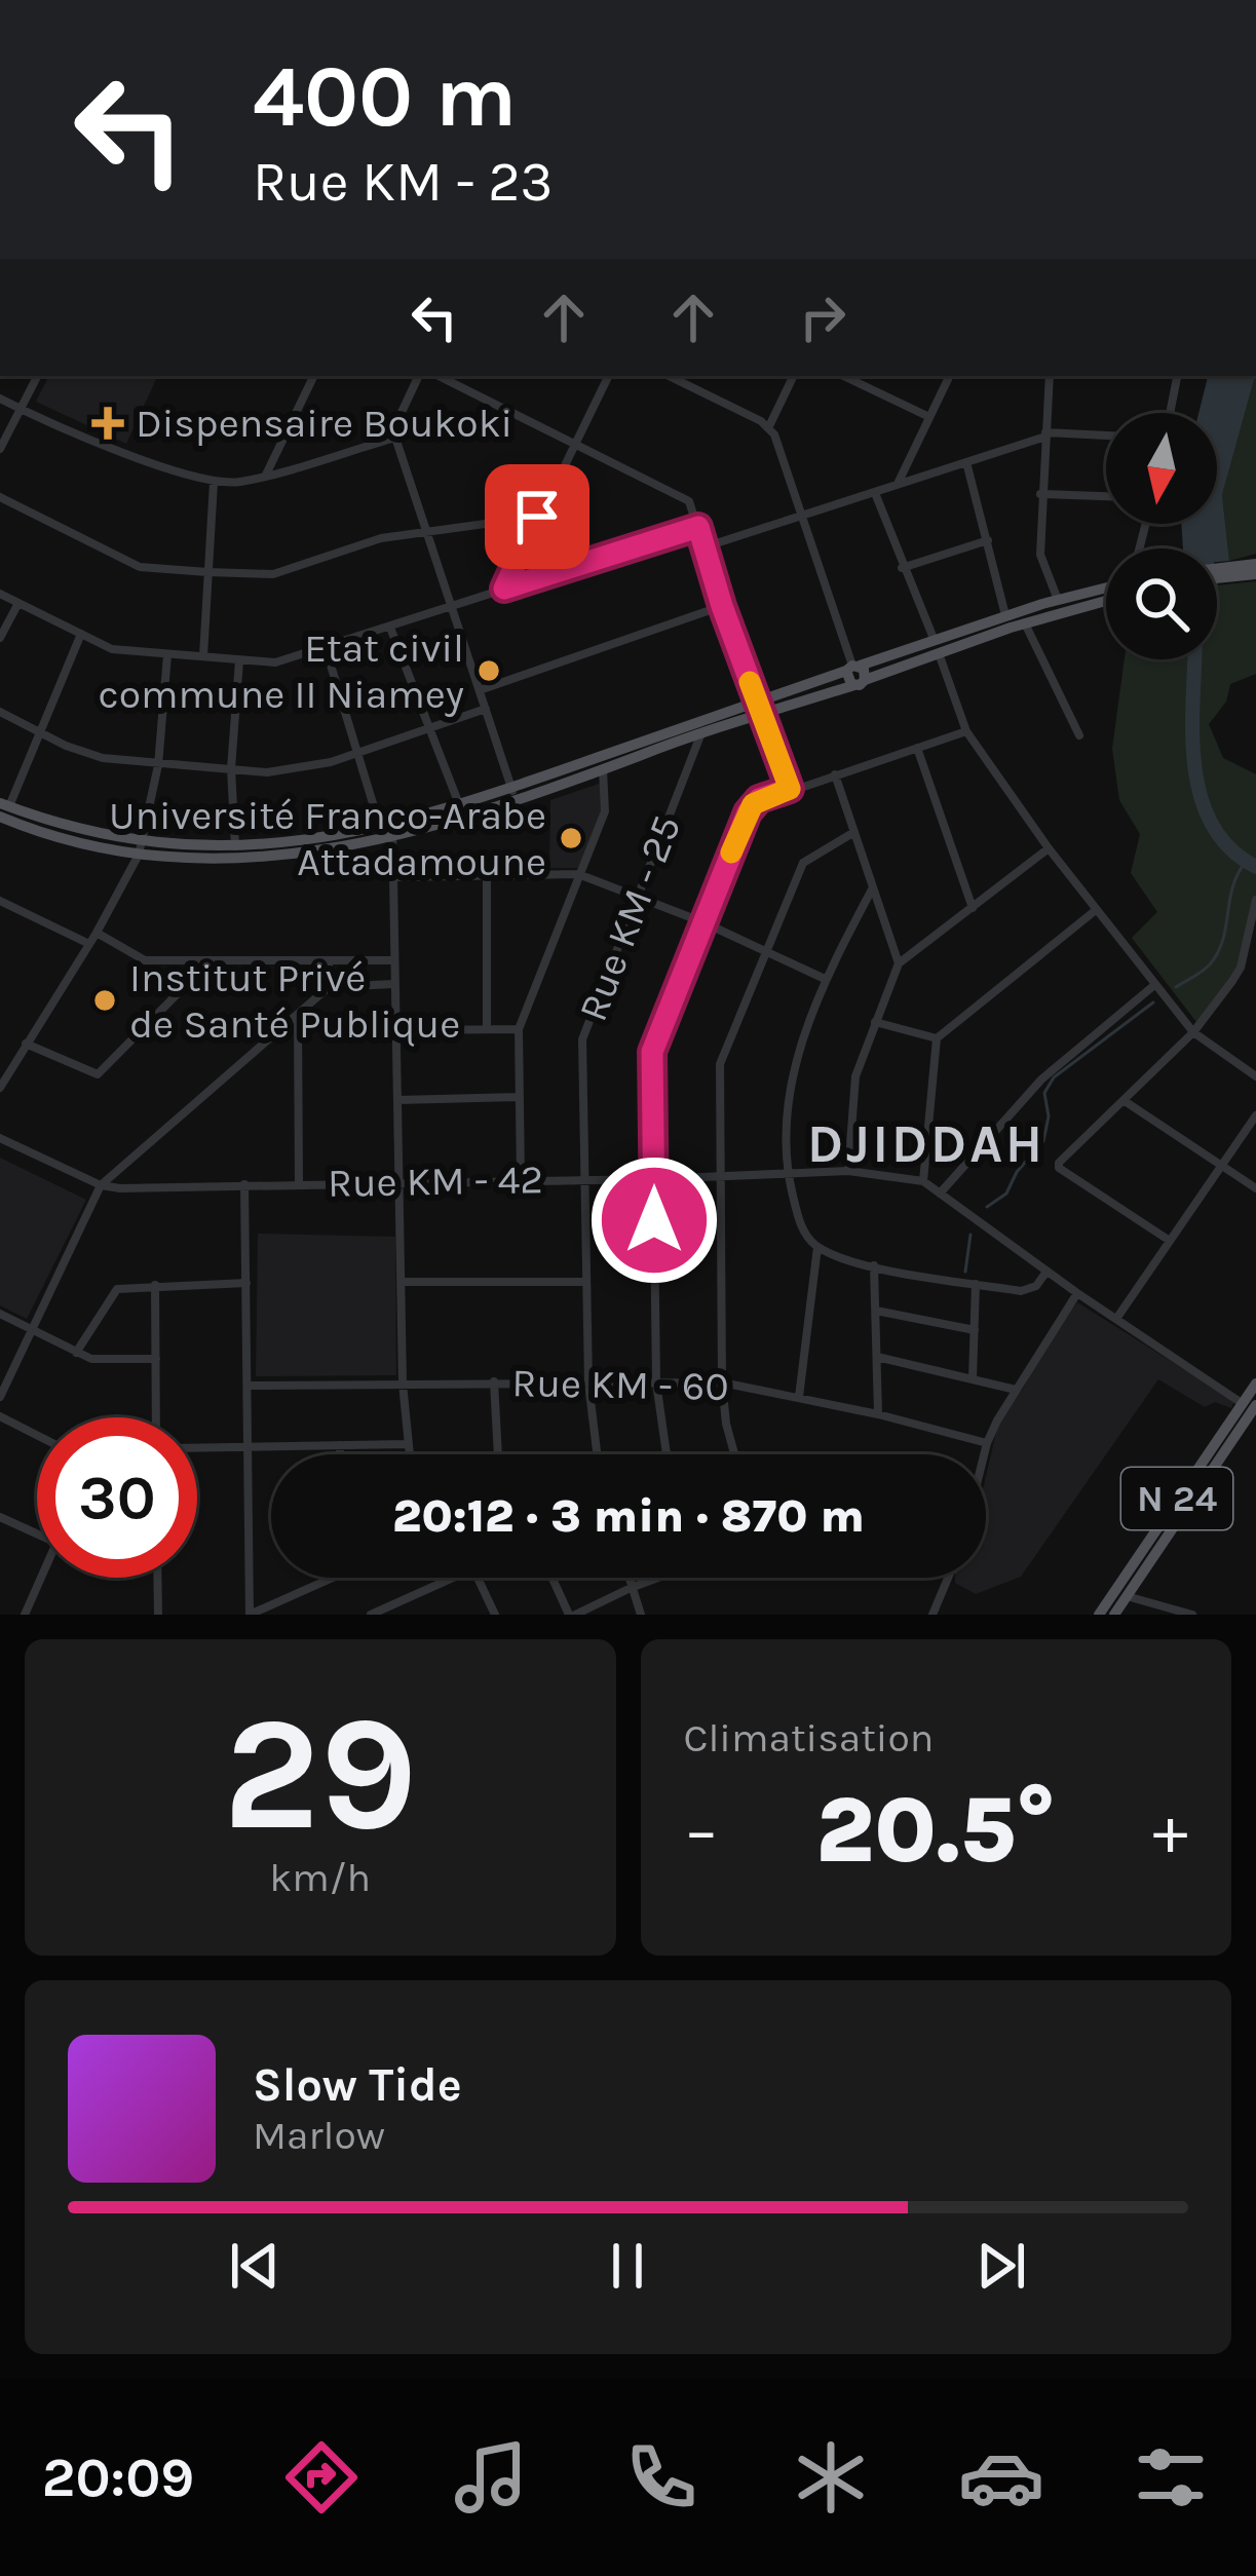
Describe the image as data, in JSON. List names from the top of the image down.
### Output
{
  "streets": {
    "main road": ["N 24"],
    "street": ["Rue KM - 25", "Rue KM - 42", "Rue KM - 60"]
  },
  "crossings": [
    ["Rue KM - 25", "Rue KM - 42"],
    ["Rue KM - 25", "Rue KM - 60"],
    ["Rue KM - 42", "N 24"]
  ],
  "districts": ["DJIDDAH"],
  "places": {
    "health": ["Dispensaire Boukoki"],
    "other": ["Etat civil commune II Niamey", "Université Franco-Arabe Attadamoune", "Institut Privé de Santé Publique"]
  },
  "north": "bottom",
  "page": {
    "turn": ["400 m", "Rue KM - 23"],
    "limit": "30",
    "trip": "20:12 · 3 min · 870 m",
    "tile": [
      ["29", "km/h"],
      "Climatisation"
    ],
    "heat": ["−", "20.5°", "+"],
    "song": ["Slow Tide", "Marlow"],
    "tabs": "20:09"
  }
}
